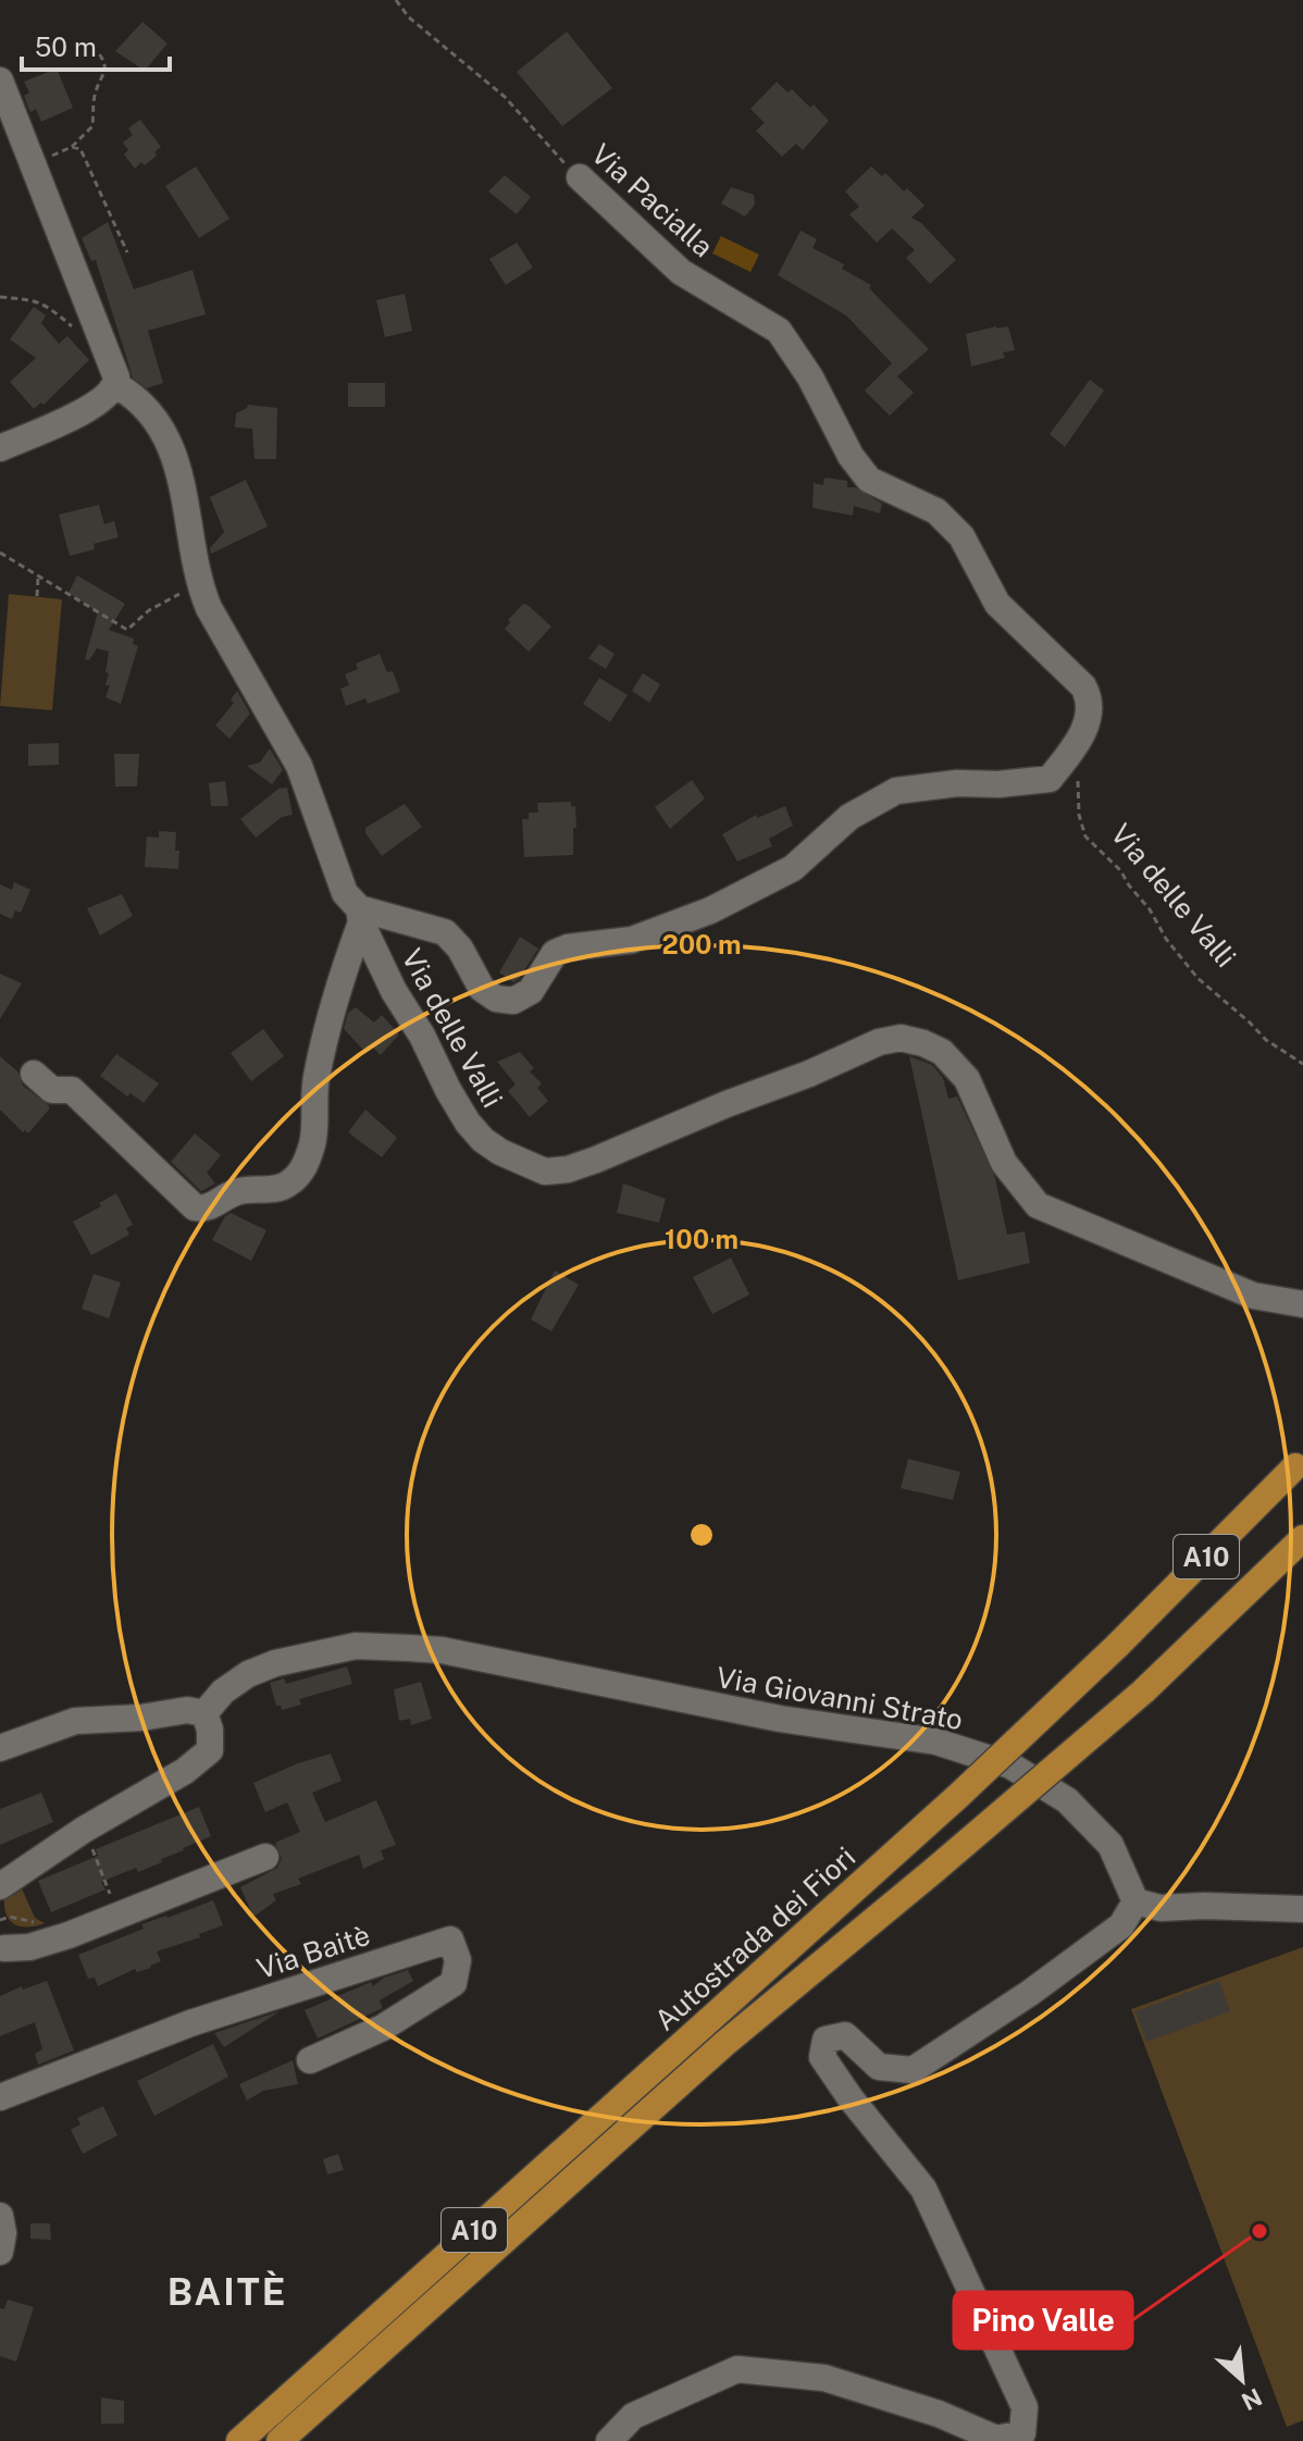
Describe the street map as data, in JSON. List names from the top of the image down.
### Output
{
  "streets": {
    "highway": ["A10", "Autostrada dei Fiori"],
    "street": [
      "Via Pacialla",
      "Via delle Valli",
      "Via Giovanni Strato",
      "Via Baitè"
    ]
  },
  "crossings": [
    ["Via Pacialla", "Via delle Valli"]
  ],
  "districts": ["BAITÈ"],
  "places": ["Pino Valle"],
  "scale_bar": "50 m",
  "north": "bottom right",
  "rings": ["200 m", "100 m"]
}
